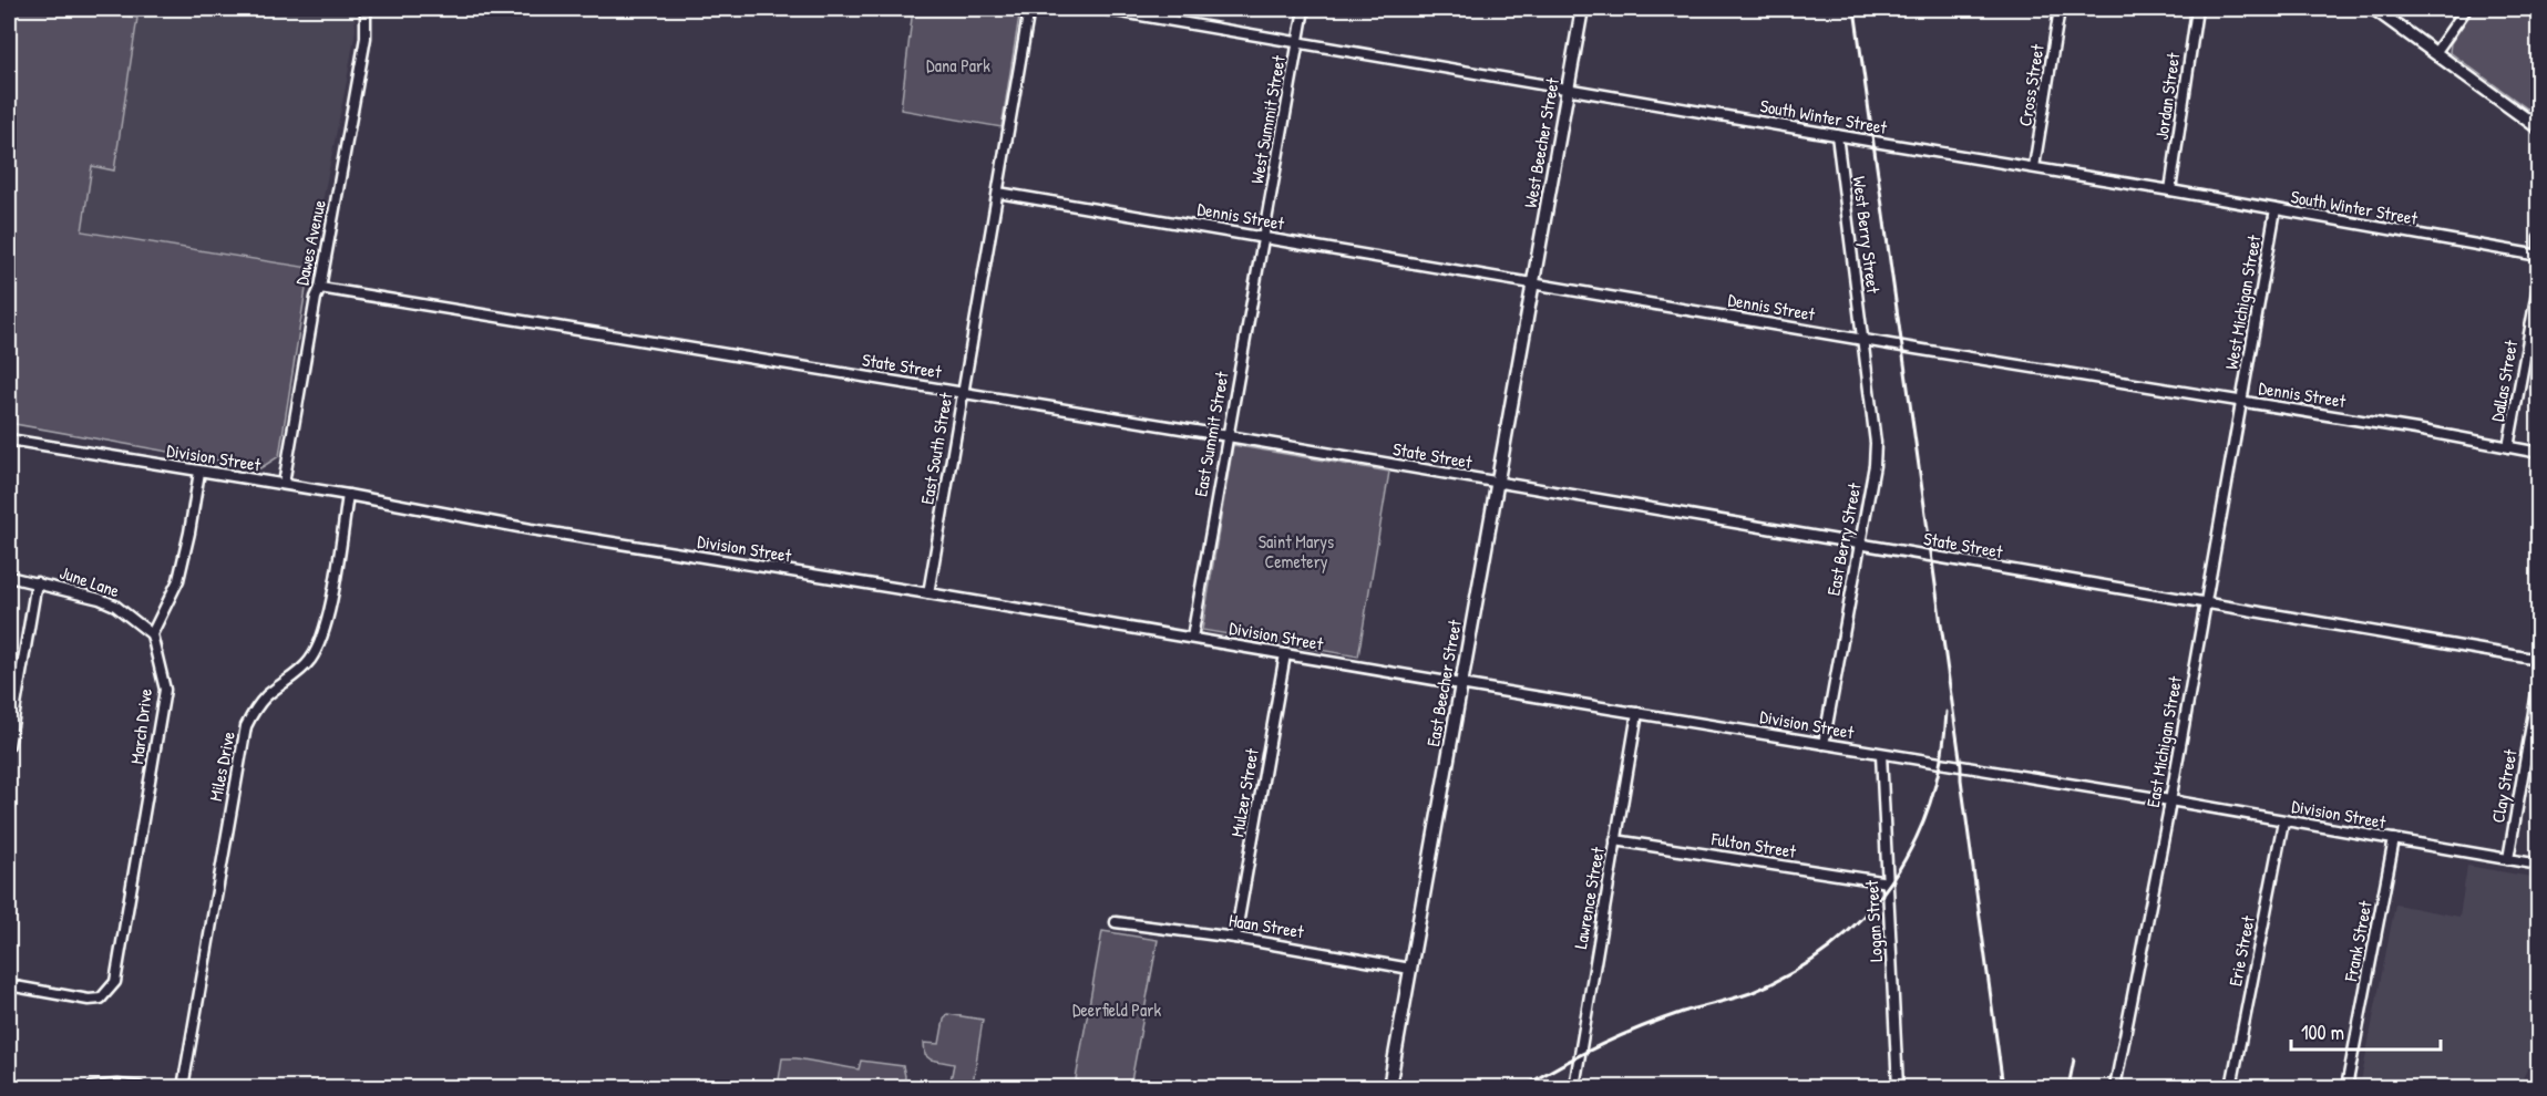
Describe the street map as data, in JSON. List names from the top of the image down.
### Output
{
  "streets": {
    "main road": ["West Beecher Street", "East Beecher Street"],
    "street": [
      "Cross Street",
      "Jordan Street",
      "South Winter Street",
      "West Summit Street",
      "Dennis Street",
      "West Berry Street",
      "Dawes Avenue",
      "West Michigan Street",
      "State Street",
      "Dallas Street",
      "East Summit Street",
      "East South Street",
      "Division Street",
      "East Berry Street",
      "June Lane",
      "March Drive",
      "East Michigan Street",
      "Miles Drive",
      "Clay Street",
      "Mulzer Street",
      "Fulton Street",
      "Lawrence Street",
      "Logan Street",
      "Haan Street",
      "Frank Street",
      "Erie Street"
    ]
  },
  "crossings": [
    ["Cross Street", "South Winter Street"],
    ["Jordan Street", "South Winter Street"],
    ["South Winter Street", "West Summit Street"],
    ["South Winter Street", "West Beecher Street"],
    ["South Winter Street", "West Berry Street"],
    ["South Winter Street", "West Michigan Street"],
    ["West Summit Street", "Dennis Street"],
    ["West Summit Street", "East Summit Street"],
    ["West Beecher Street", "Dennis Street"],
    ["West Beecher Street", "East Beecher Street"],
    ["Dennis Street", "West Berry Street"],
    ["Dennis Street", "West Michigan Street"],
    ["Dennis Street", "Dallas Street"],
    ["Dennis Street", "East Summit Street"],
    ["Dennis Street", "East South Street"],
    ["Dennis Street", "East Berry Street"],
    ["Dennis Street", "East Beecher Street"],
    ["Dennis Street", "East Michigan Street"],
    ["West Berry Street", "East Berry Street"],
    ["Dawes Avenue", "State Street"],
    ["Dawes Avenue", "Division Street"],
    ["West Michigan Street", "East Michigan Street"],
    ["State Street", "East Summit Street"],
    ["State Street", "East South Street"],
    ["State Street", "East Berry Street"],
    ["State Street", "East Beecher Street"],
    ["State Street", "East Michigan Street"],
    ["East Summit Street", "Division Street"],
    ["East South Street", "Division Street"],
    ["Division Street", "East Berry Street"],
    ["Division Street", "East Beecher Street"],
    ["Division Street", "East Michigan Street"],
    ["Division Street", "Miles Drive"],
    ["Division Street", "Clay Street"],
    ["Division Street", "Mulzer Street"],
    ["Division Street", "Lawrence Street"],
    ["Division Street", "Logan Street"],
    ["Division Street", "Frank Street"],
    ["Division Street", "Erie Street"],
    ["June Lane", "March Drive"],
    ["East Beecher Street", "Haan Street"],
    ["Mulzer Street", "Haan Street"],
    ["Fulton Street", "Lawrence Street"],
    ["Fulton Street", "Logan Street"]
  ],
  "parks": ["Dana Park", "Saint Marys Cemetery", "Deerfield Park"],
  "scale_bar": "100 m"
}
